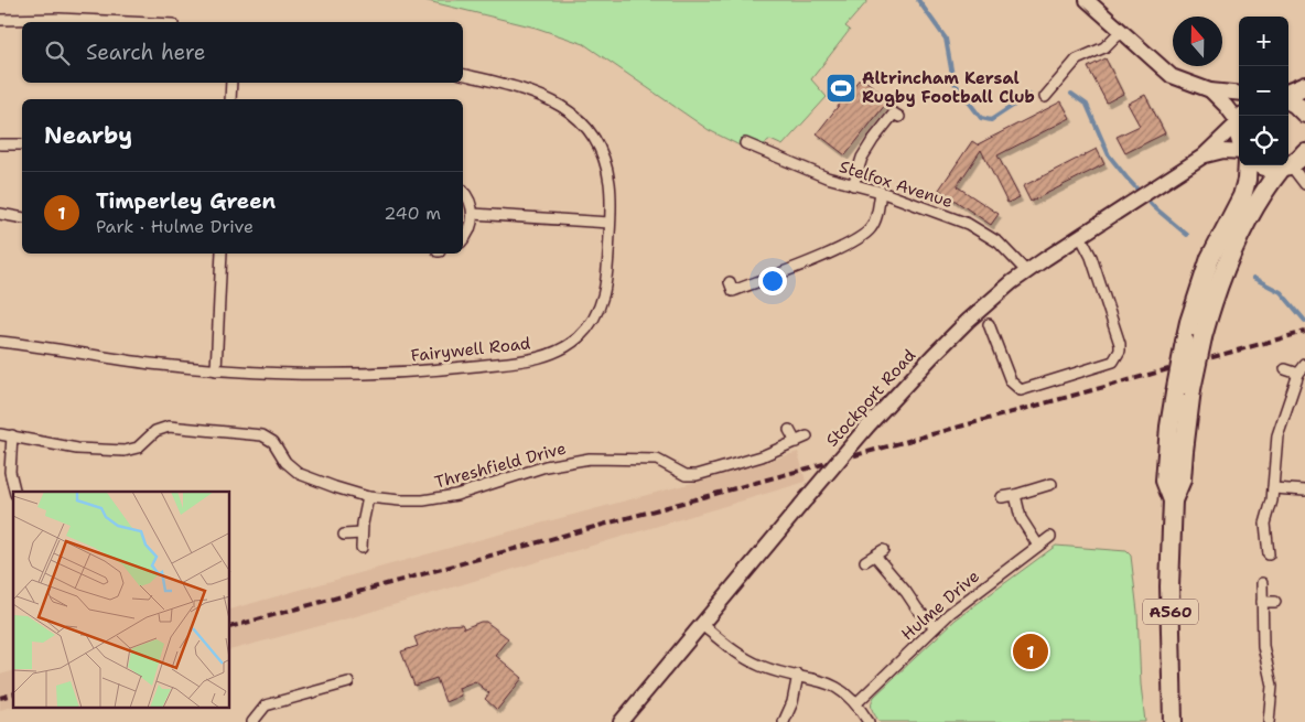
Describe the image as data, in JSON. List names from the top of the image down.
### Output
{
  "streets": {
    "highway": ["A560"],
    "main road": ["Stockport Road"],
    "street": [
      "Stelfox Avenue",
      "Fairywell Road",
      "Threshfield Drive",
      "Hulme Drive"
    ]
  },
  "crossings": [
    ["Stelfox Avenue", "Stockport Road"]
  ],
  "places": {
    "sports": ["Altrincham Kersal Rugby Football Club"]
  },
  "north": "top",
  "page": {
    "map_buttons": ["+", "−"],
    "search": "Search here",
    "heading": "Nearby",
    "list": [
      {
        "mark": "1",
        "name": "Timperley Green",
        "note": "Park · Hulme Drive",
        "value": "240 m"
      }
    ],
    "pins": "1"
  }
}
